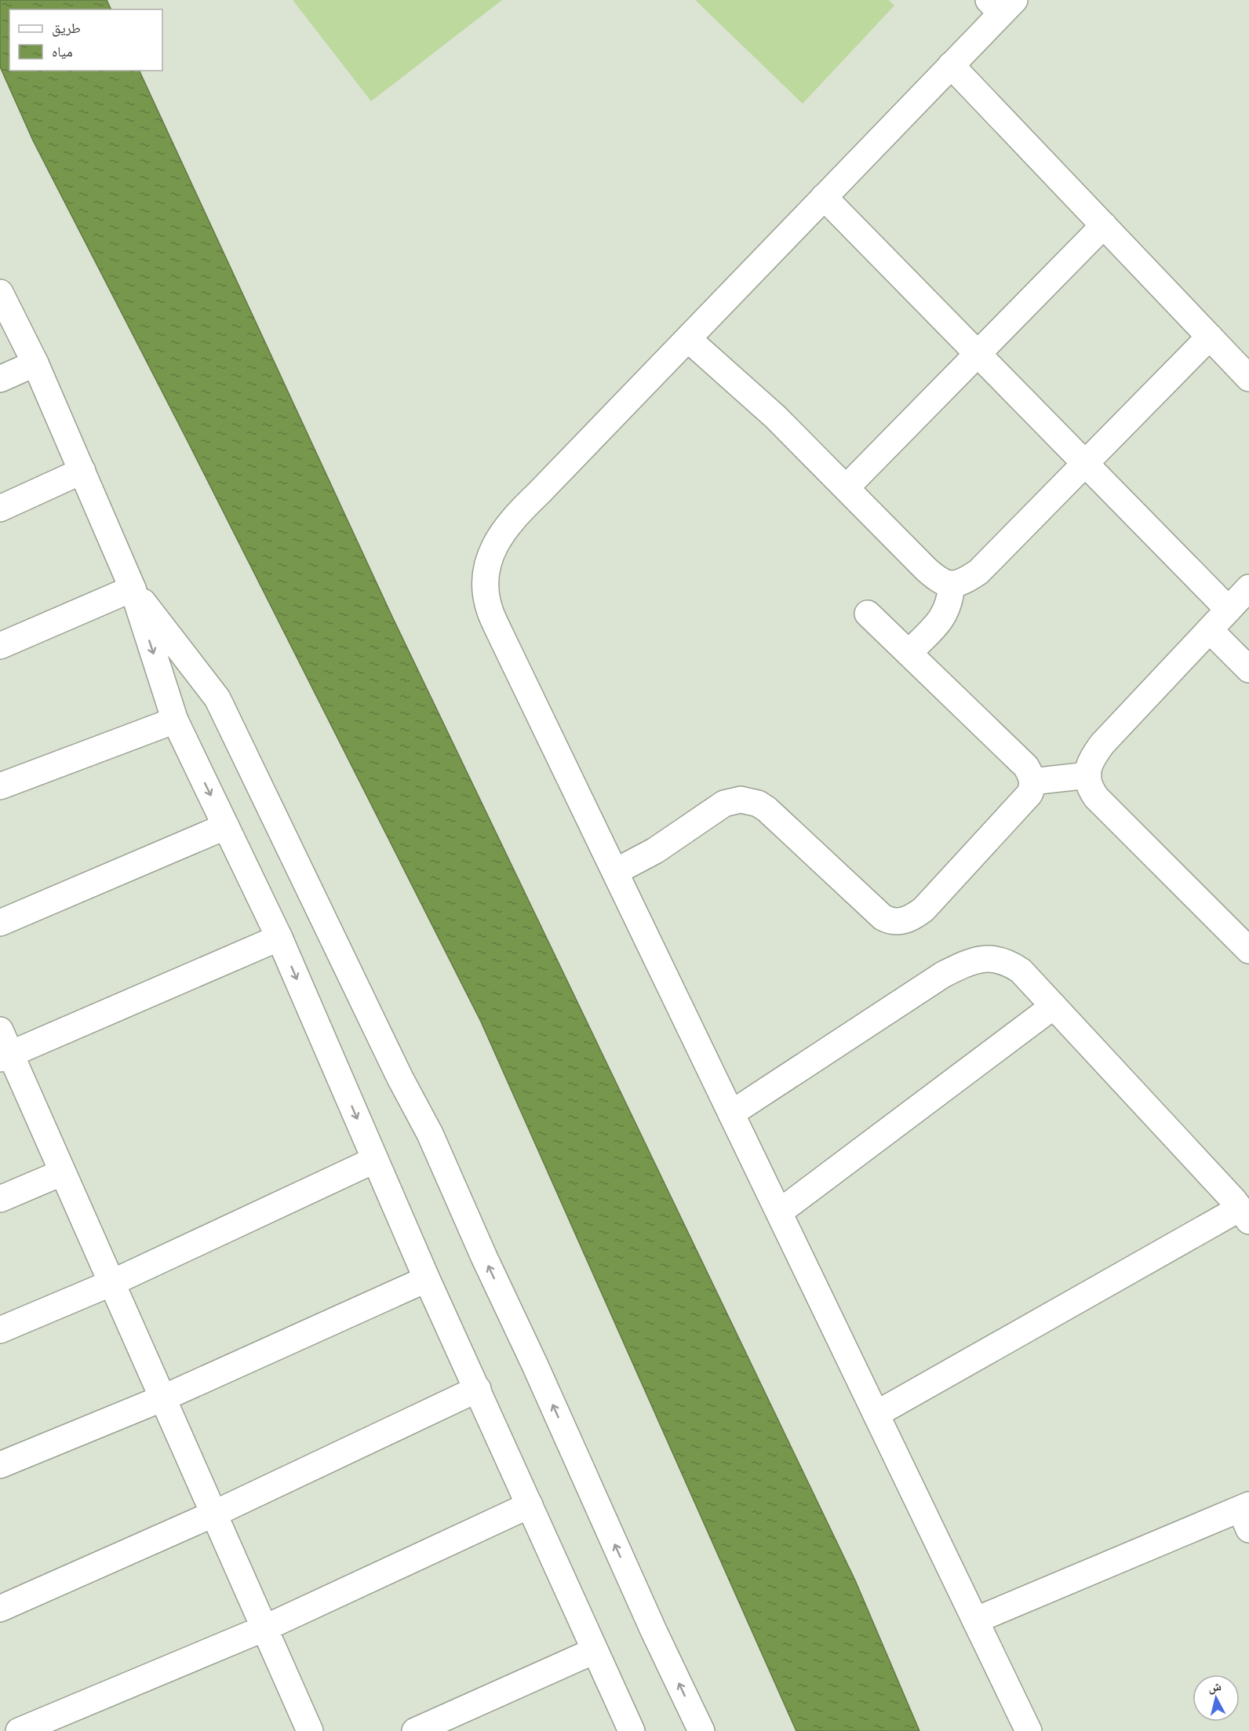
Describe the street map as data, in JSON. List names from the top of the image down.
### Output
{
  "legend": ["طريق", "مياه"],
  "north": "top"
}
